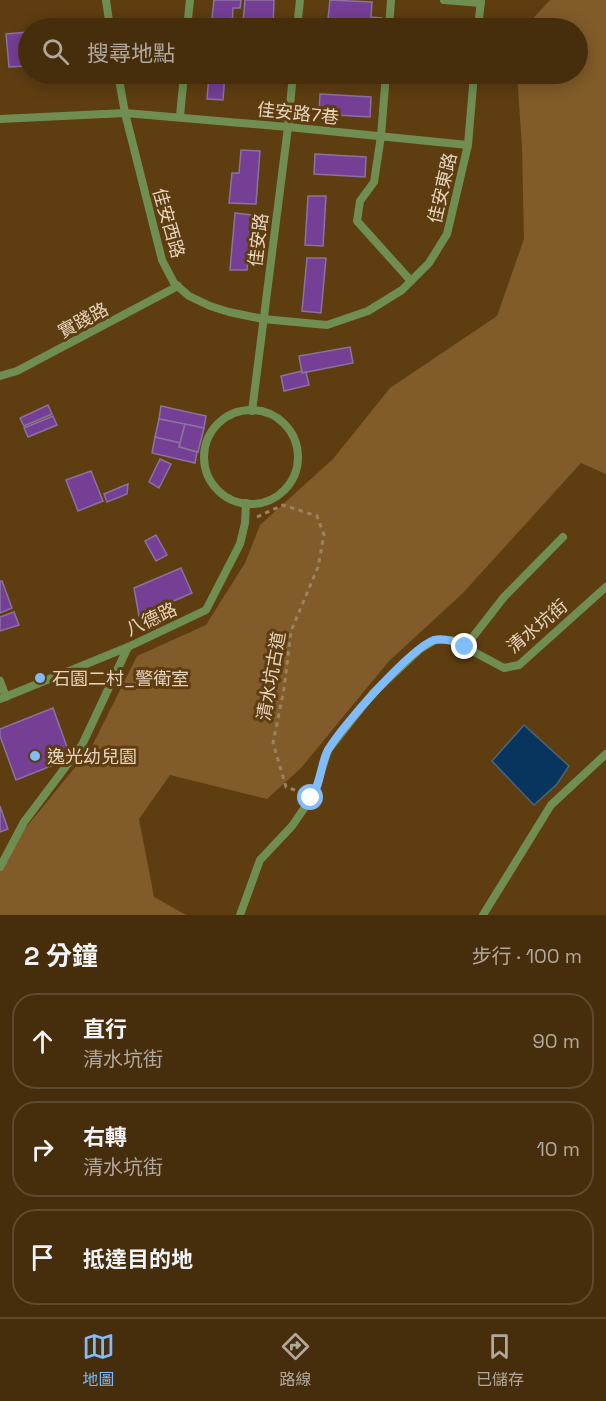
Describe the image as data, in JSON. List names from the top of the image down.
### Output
{
  "streets": {
    "lane": [
      "佳安路7巷",
      "佳安東路",
      "佳安西路",
      "佳安路",
      "實踐路",
      "八德路",
      "清水坑街"
    ],
    "path": ["清水坑古道"]
  },
  "crossings": [
    ["佳安路7巷", "佳安東路"],
    ["佳安路7巷", "佳安西路"],
    ["佳安路7巷", "佳安路"],
    ["佳安東路", "佳安西路"],
    ["佳安東路", "佳安路"],
    ["佳安西路", "佳安路"],
    ["佳安西路", "實踐路"],
    ["佳安路", "八德路"],
    ["八德路", "清水坑古道"],
    ["清水坑街", "清水坑古道"]
  ],
  "places": ["石園二村_警衛室", "逸光幼兒園"],
  "page": {
    "search": "搜尋地點",
    "heading": ["2 分鐘", "步行 · 100 m"],
    "list": [
      ["直行", "清水坑街", "90 m"],
      ["右轉", "清水坑街", "10 m"],
      "抵達目的地"
    ],
    "nav": ["地圖", "路線", "已儲存"]
  }
}
